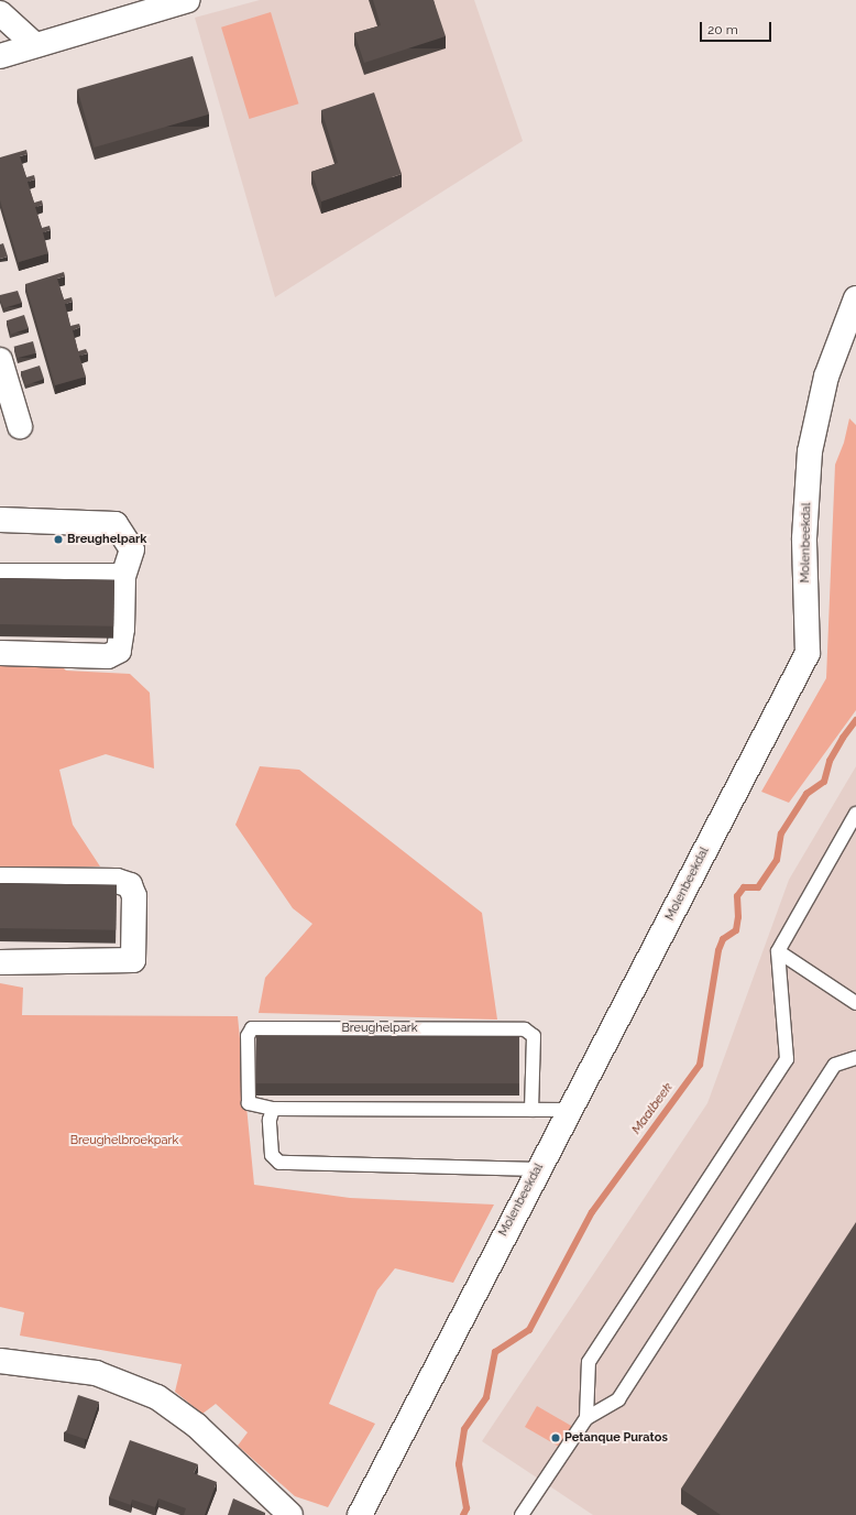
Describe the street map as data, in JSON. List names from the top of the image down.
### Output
{
  "streets": {
    "street": ["Molenbeekdal"],
    "lane": ["Breughelpark"]
  },
  "crossings": [
    ["Molenbeekdal", "Breughelpark"]
  ],
  "water": ["Maalbeek"],
  "parks": ["Breughelbroekpark"],
  "places": ["Breughelpark", "Petanque Puratos"],
  "scale_bar": "20 m"
}
